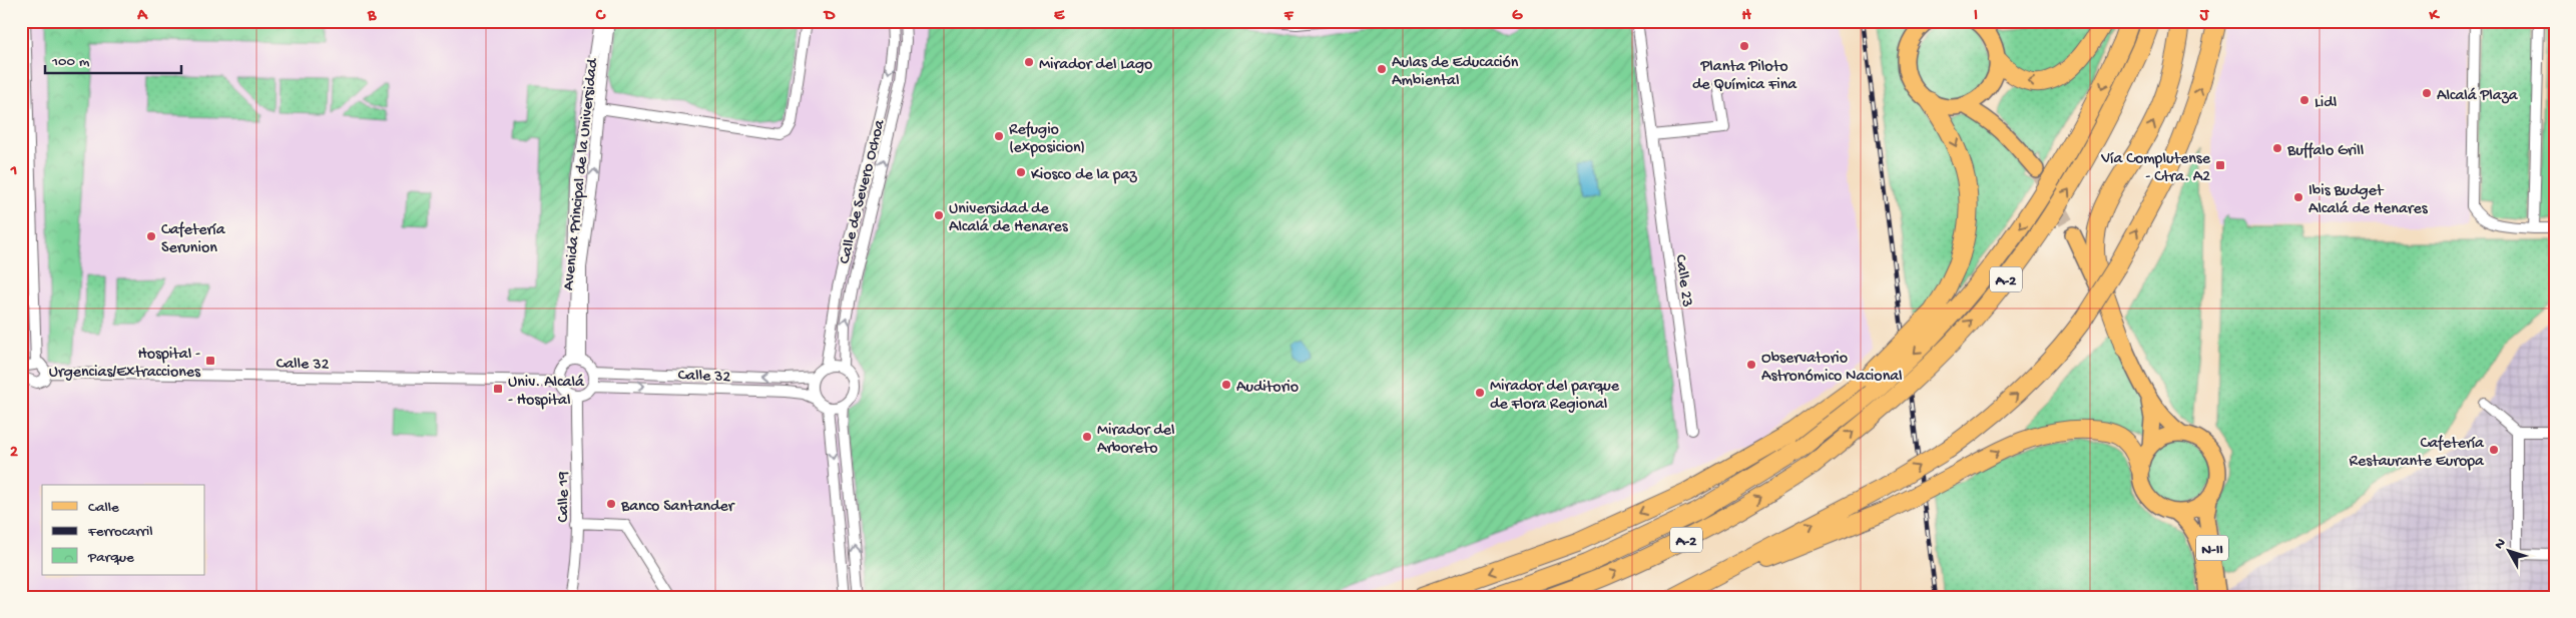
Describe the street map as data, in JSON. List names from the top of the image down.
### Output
{
  "streets": {
    "highway": ["A-2"],
    "main road": ["N-II"],
    "street": [
      "Avenida Principal de la Universidad",
      "Calle de Severo Ochoa",
      "Calle 23",
      "Calle 32",
      "Calle 19"
    ]
  },
  "crossings": [
    ["Avenida Principal de la Universidad", "Calle 32"],
    ["Avenida Principal de la Universidad", "Calle 19"],
    ["Calle de Severo Ochoa", "Calle 32"],
    ["Calle 32", "Calle 19"]
  ],
  "places": {
    "other": [
      "Planta Piloto de Química Fina",
      "Mirador del Lago",
      "Aulas de Educación Ambiental",
      "Alcalá Plaza",
      "Lidl",
      "Refugio (exposicion)",
      "Buffalo Grill",
      "Kiosco de la paz",
      "Ibis Budget Alcalá de Henares",
      "Universidad de Alcalá de Henares",
      "Cafetería Serunion",
      "Observatorio Astronómico Nacional",
      "Auditorio",
      "Mirador del parque de Flora Regional",
      "Mirador del Arboreto",
      "Cafetería Restaurante Europa",
      "Banco Santander"
    ],
    "transit": ["Vía Complutense - Ctra. A2", "Hospital - Urgencias/Extracciones", "Univ. Alcalá - Hospital"]
  },
  "legend": ["Calle", "Ferrocarril", "Parque"],
  "scale_bar": "100 m",
  "north": "top left",
  "grid": {
    "columns": [
      "A",
      "B",
      "C",
      "D",
      "E",
      "F",
      "G",
      "H",
      "I",
      "J",
      "K"
    ],
    "rows": ["1", "2"]
  }
}
